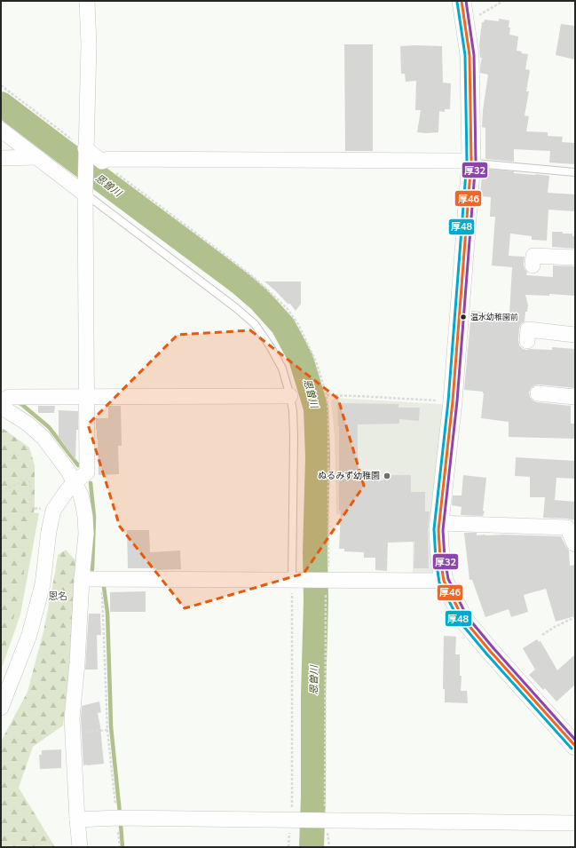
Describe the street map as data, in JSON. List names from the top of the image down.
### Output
{
  "districts": ["恩名"],
  "water": ["恩曽川"],
  "places": ["温水幼稚園前", "ぬるみず幼稚園"],
  "lines": ["transit line 厚46", "transit line 厚32", "transit line 厚48"]
}
